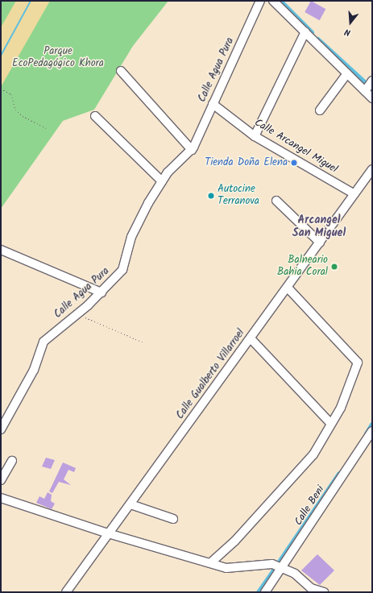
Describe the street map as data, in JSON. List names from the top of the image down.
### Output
{
  "streets": {
    "street": [
      "Calle Agua Pura",
      "Calle Arcangel Miguel",
      "Calle Gualberto Villarroel",
      "Calle Beni"
    ]
  },
  "crossings": [
    ["Calle Agua Pura", "Calle Arcangel Miguel"],
    ["Calle Arcangel Miguel", "Calle Gualberto Villarroel"]
  ],
  "districts": ["Arcangel San Miguel"],
  "parks": ["Parque EcoPedagógico Khora"],
  "places": ["Tienda Doña Elena", "Autocine Terranova", "Balneario Bahia Coral"],
  "north": "bottom"
}
